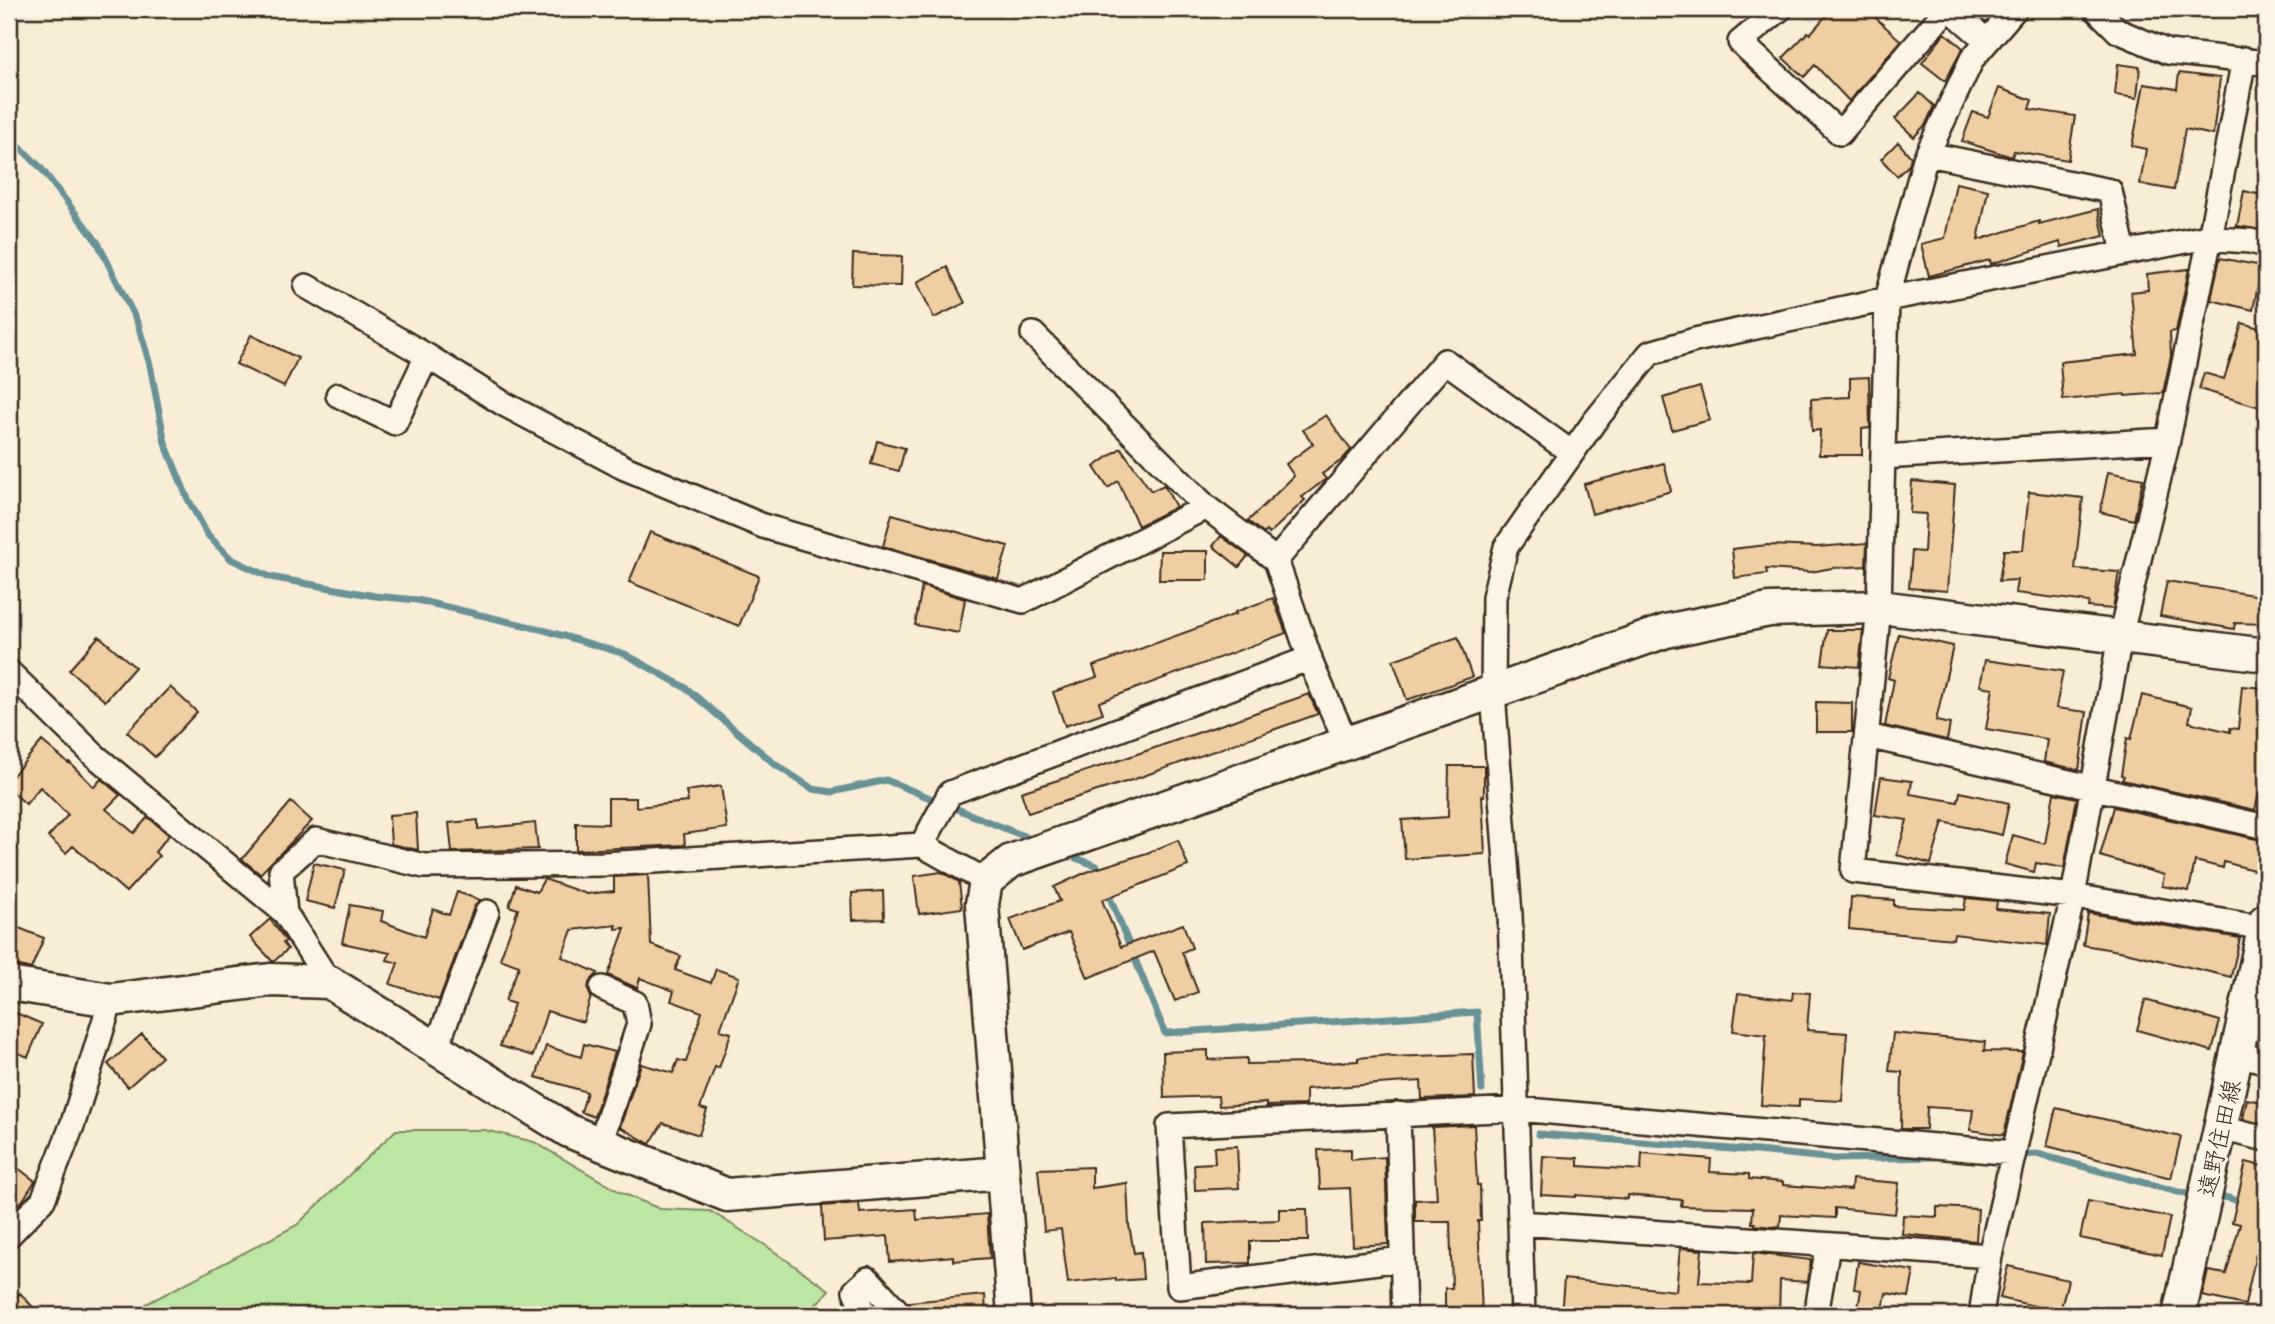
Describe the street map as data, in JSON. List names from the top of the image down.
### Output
{
  "streets": {
    "street": ["遠野住田線"]
  }
}
